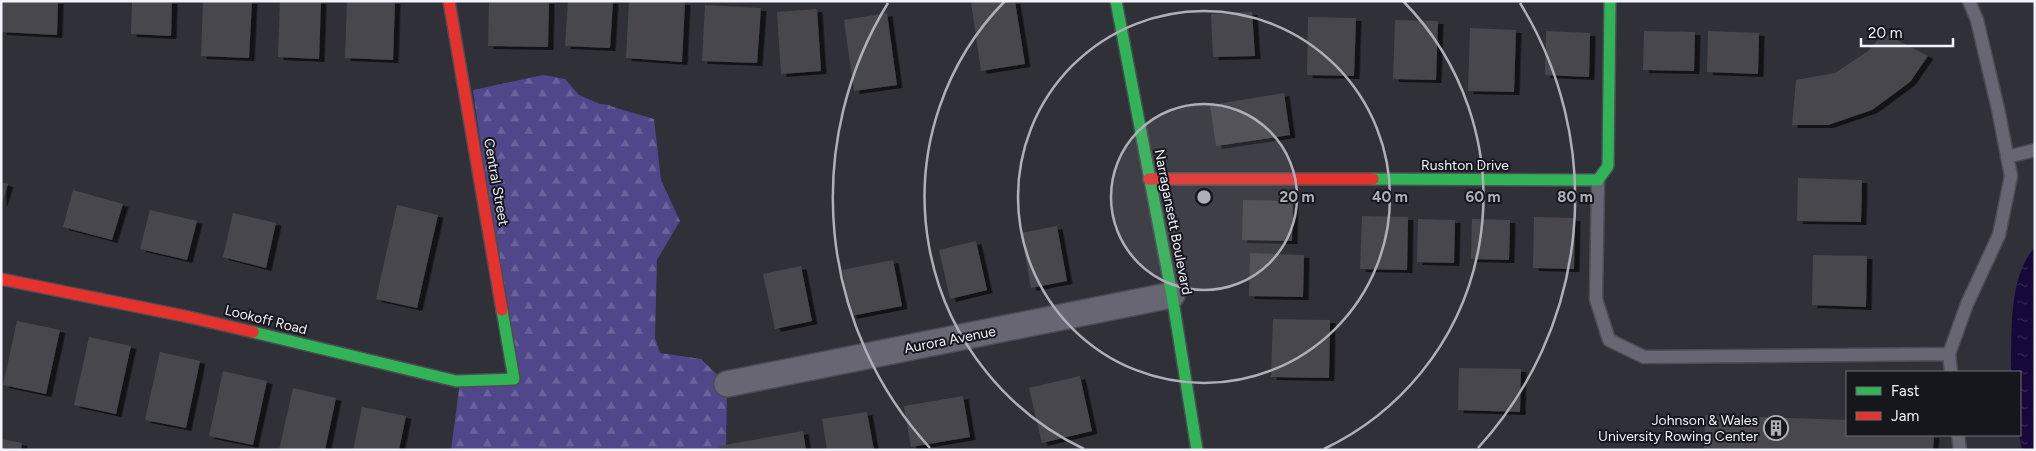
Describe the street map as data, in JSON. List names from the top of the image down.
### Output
{
  "streets": {
    "street": [
      "Rushton Drive",
      "Central Street",
      "Narragansett Boulevard",
      "Lookoff Road",
      "Aurora Avenue"
    ]
  },
  "crossings": [
    ["Rushton Drive", "Narragansett Boulevard"],
    ["Central Street", "Lookoff Road"],
    ["Narragansett Boulevard", "Aurora Avenue"]
  ],
  "places": {
    "building": ["Johnson & Wales University Rowing Center"]
  },
  "legend": ["Fast", "Jam"],
  "scale_bar": "20 m",
  "rings": [
    "20 m",
    "40 m",
    "60 m",
    "80 m"
  ]
}
